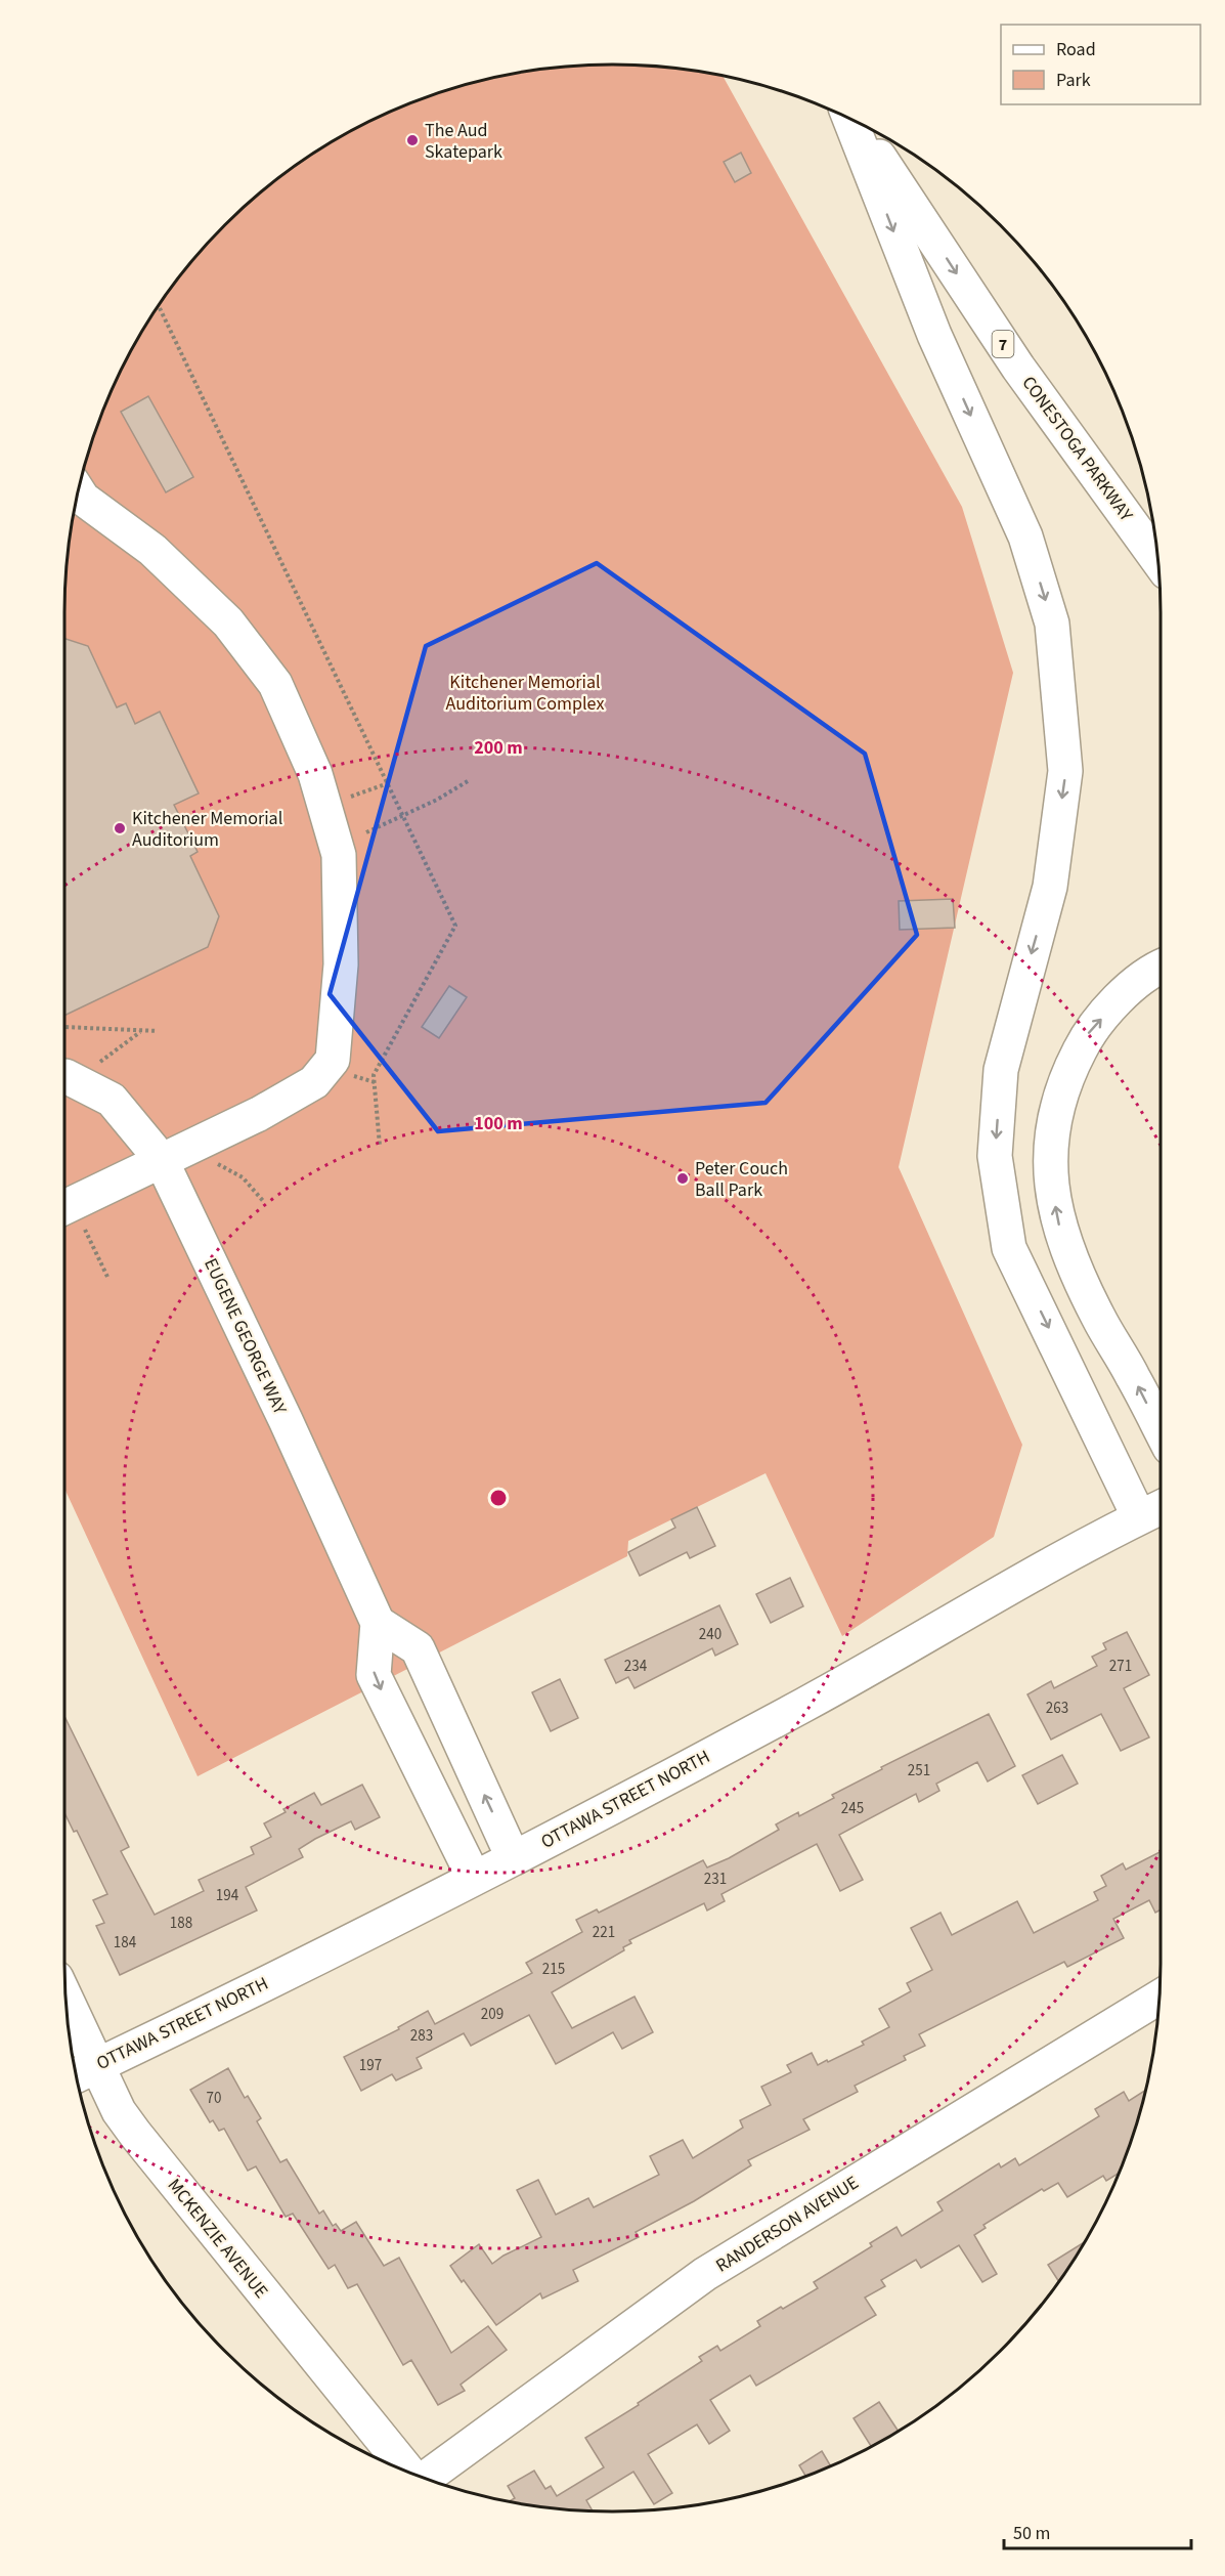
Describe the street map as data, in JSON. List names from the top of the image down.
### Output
{
  "streets": {
    "main road": [
      "7",
      "CONESTOGA PARKWAY",
      "EUGENE GEORGE WAY",
      "OTTAWA STREET NORTH",
      "RANDERSON AVENUE",
      "MCKENZIE AVENUE"
    ]
  },
  "crossings": [
    ["EUGENE GEORGE WAY", "OTTAWA STREET NORTH"],
    ["OTTAWA STREET NORTH", "MCKENZIE AVENUE"]
  ],
  "one_way": ["CONESTOGA PARKWAY"],
  "parks": ["Kitchener Memorial Auditorium Complex"],
  "places": ["The Aud Skatepark", "Kitchener Memorial Auditorium", "Peter Couch Ball Park"],
  "house_numbers": [
    "240",
    "234",
    "271",
    "263",
    "251",
    "245",
    "231",
    "194",
    "188",
    "221",
    "184",
    "215",
    "209",
    "283",
    "197",
    "70"
  ],
  "legend": ["Road", "Park"],
  "scale_bar": "50 m",
  "rings": ["200 m", "100 m"]
}
